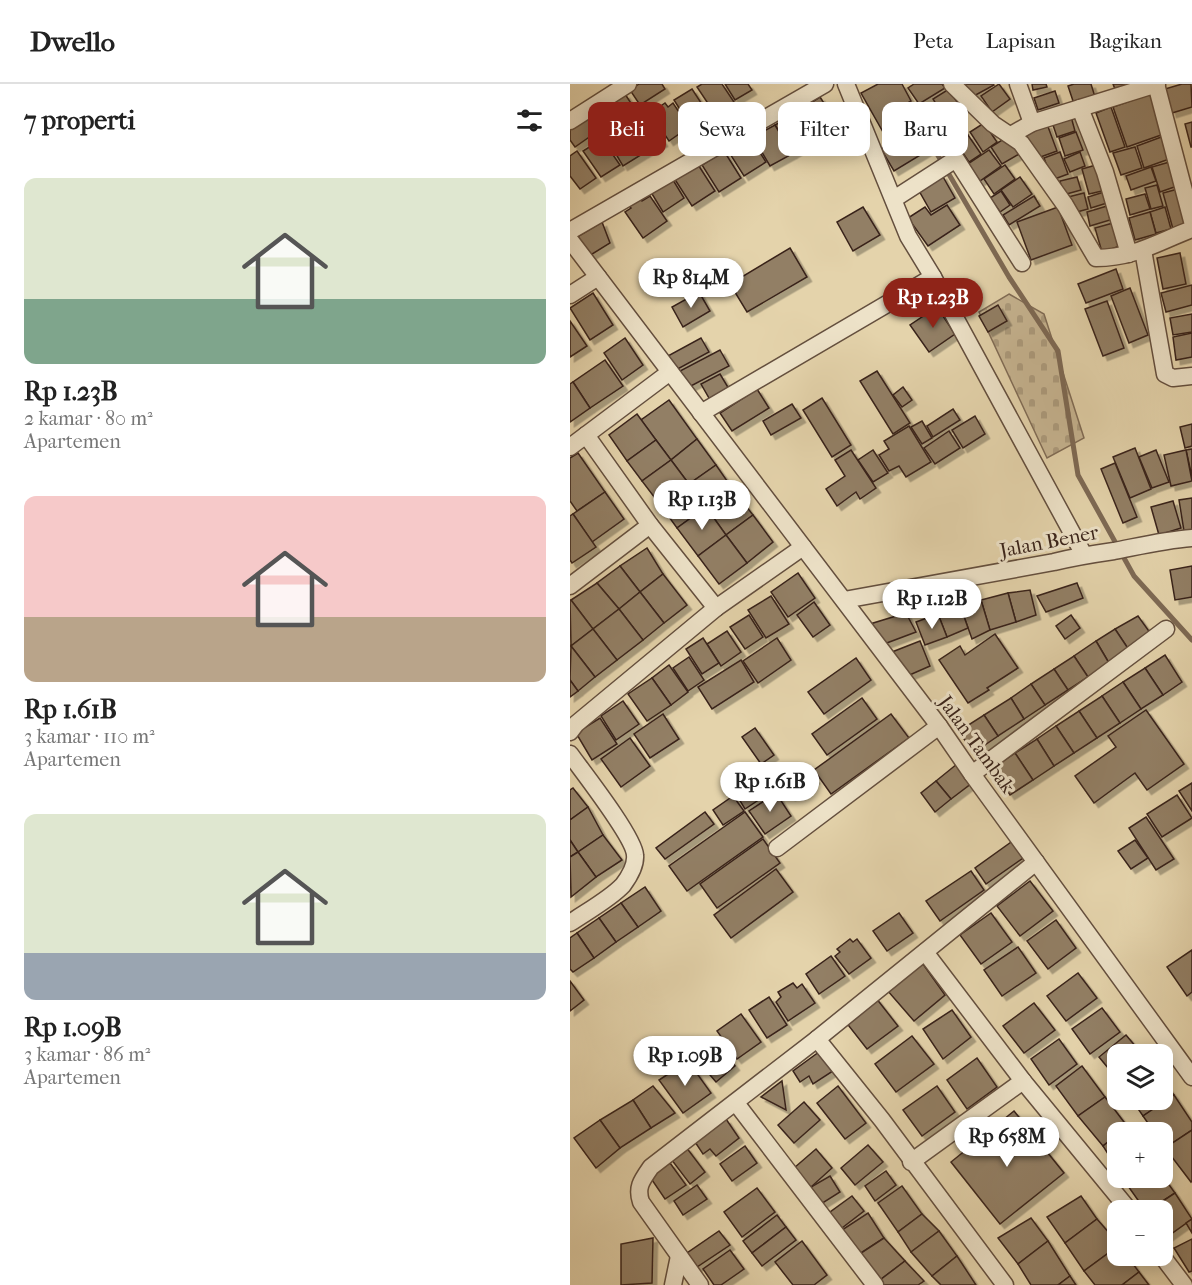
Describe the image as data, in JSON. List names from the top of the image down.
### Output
{
  "streets": {
    "street": ["Jalan Bener", "Jalan Tambak"]
  },
  "crossings": [
    ["Jalan Bener", "Jalan Tambak"]
  ],
  "page": {
    "header": "Dwello",
    "nav": ["Peta", "Lapisan", "Bagikan"],
    "heading": "7 properti",
    "chip": [
      "Beli",
      "Sewa",
      "Filter",
      "Baru"
    ],
    "list": [
      {
        "name": "Rp 1.23B",
        "note": "2 kamar · 80 m² · Apartemen"
      },
      {
        "name": "Rp 1.61B",
        "note": "3 kamar · 110 m² · Apartemen"
      },
      {
        "name": "Rp 1.09B",
        "note": "3 kamar · 86 m² · Apartemen"
      }
    ],
    "price": [
      "Rp 814M",
      "Rp 1.23B",
      "Rp 1.13B",
      "Rp 1.12B",
      "Rp 1.61B",
      "Rp 1.09B",
      "Rp 658M"
    ],
    "map_buttons": ["+", "−"]
  }
}
